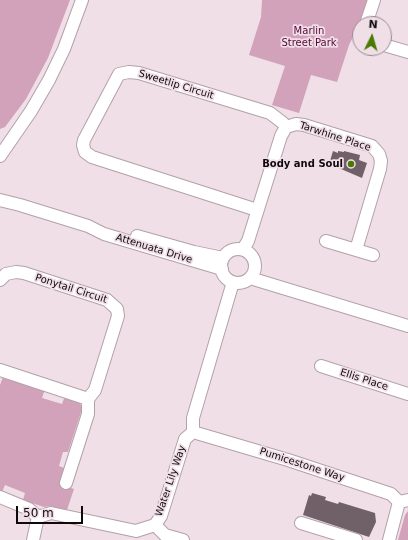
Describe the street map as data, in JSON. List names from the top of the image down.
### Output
{
  "streets": {
    "street": [
      "Sweetlip Circuit",
      "Tarwhine Place",
      "Attenuata Drive",
      "Ponytail Circuit",
      "Ellis Place",
      "Pumicestone Way",
      "Water Lily Way"
    ]
  },
  "crossings": [
    ["Sweetlip Circuit", "Tarwhine Place"],
    ["Attenuata Drive", "Water Lily Way"],
    ["Pumicestone Way", "Water Lily Way"]
  ],
  "parks": ["Marlin Street Park"],
  "places": ["Body and Soul"],
  "scale_bar": "50 m",
  "north": "top"
}
